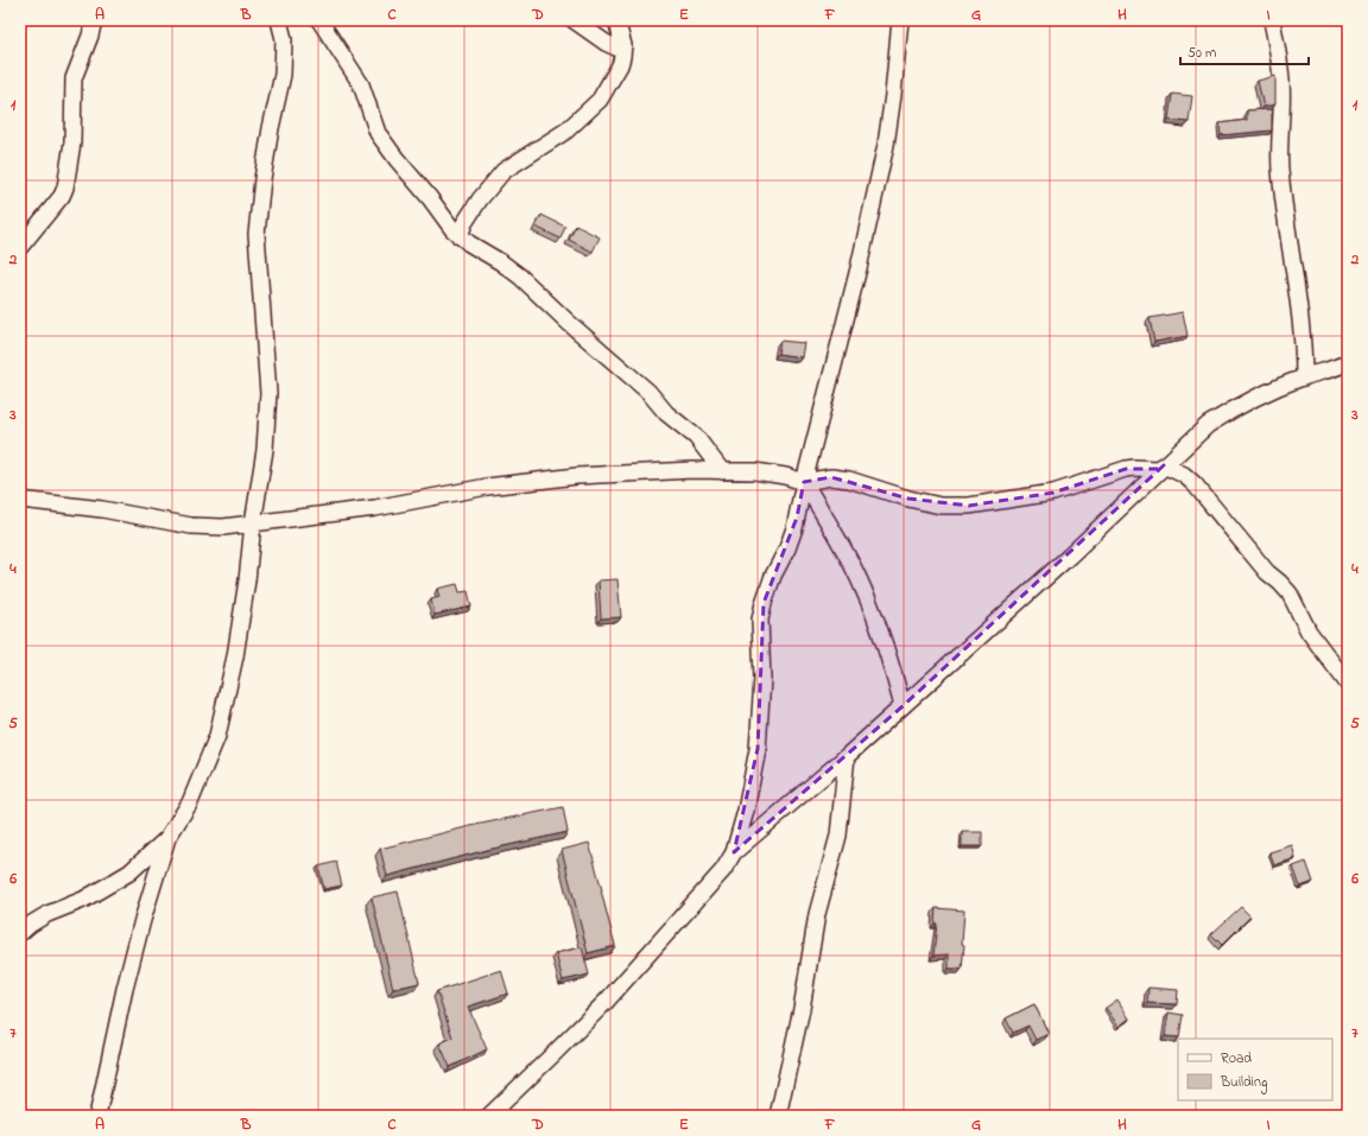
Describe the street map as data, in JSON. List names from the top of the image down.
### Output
{
  "legend": ["Road", "Building"],
  "scale_bar": "50 m",
  "grid": {
    "columns": [
      "A",
      "B",
      "C",
      "D",
      "E",
      "F",
      "G",
      "H",
      "I"
    ],
    "rows": [
      "1",
      "2",
      "3",
      "4",
      "5",
      "6",
      "7"
    ]
  }
}
